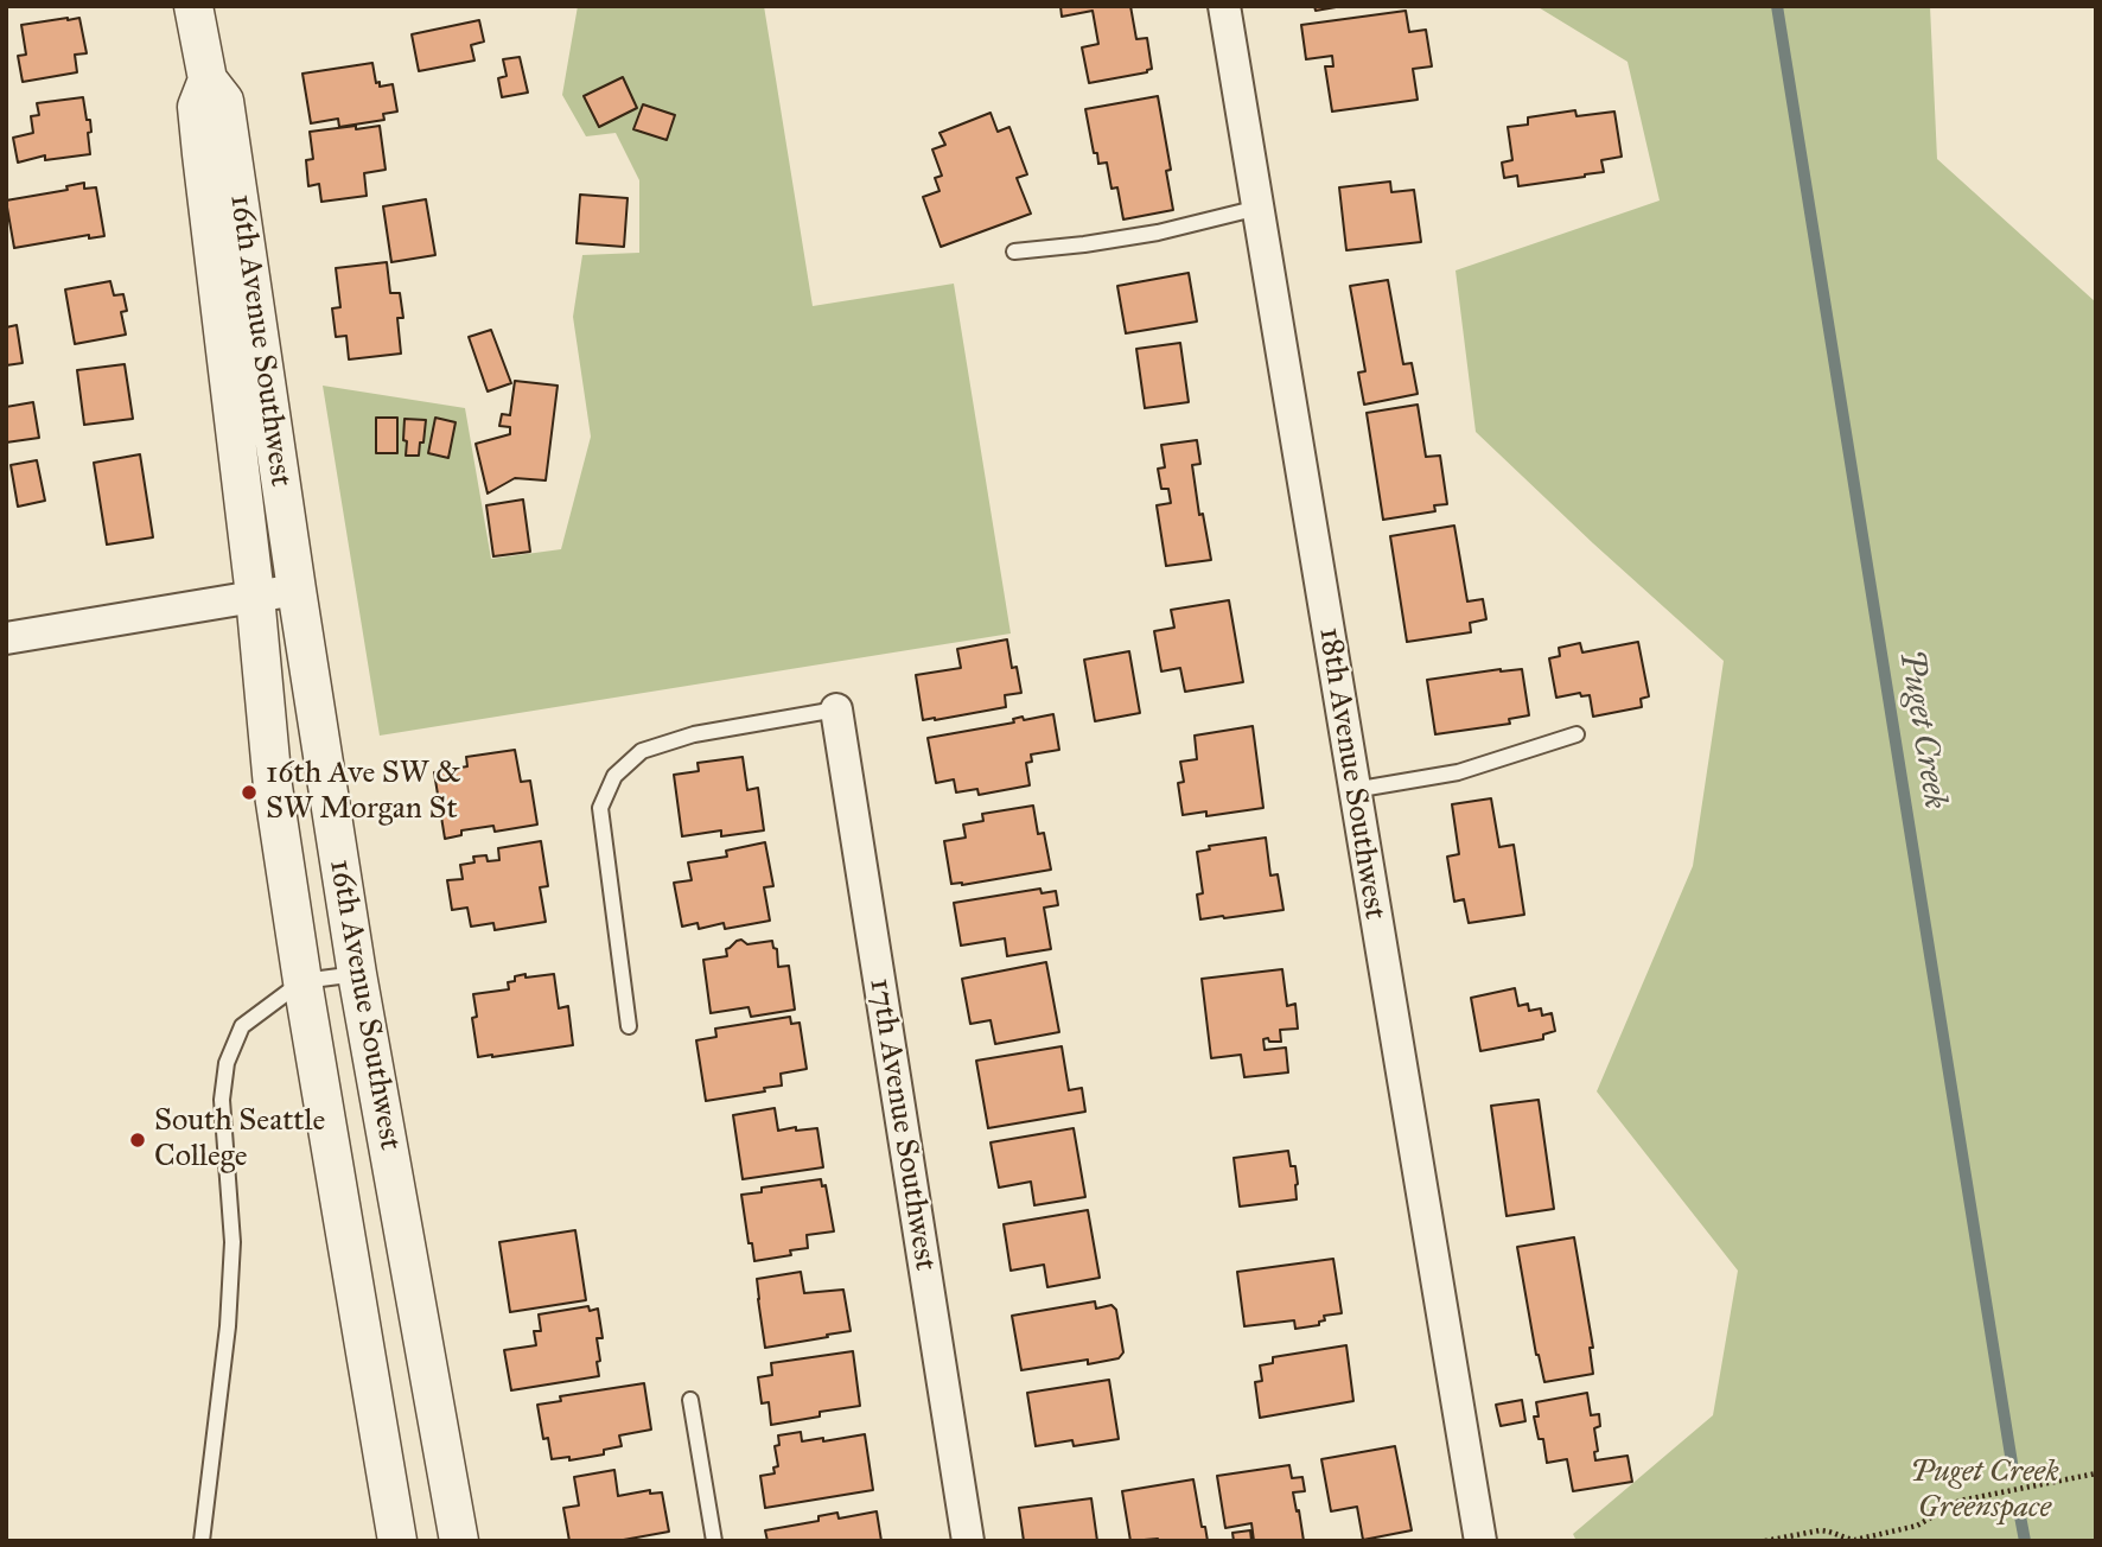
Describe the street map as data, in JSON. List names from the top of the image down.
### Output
{
  "streets": {
    "street": ["16th Avenue Southwest", "18th Avenue Southwest", "17th Avenue Southwest"]
  },
  "water": ["Puget Creek"],
  "parks": ["Puget Creek Greenspace"],
  "places": ["16th Ave SW & SW Morgan St", "South Seattle College"]
}
